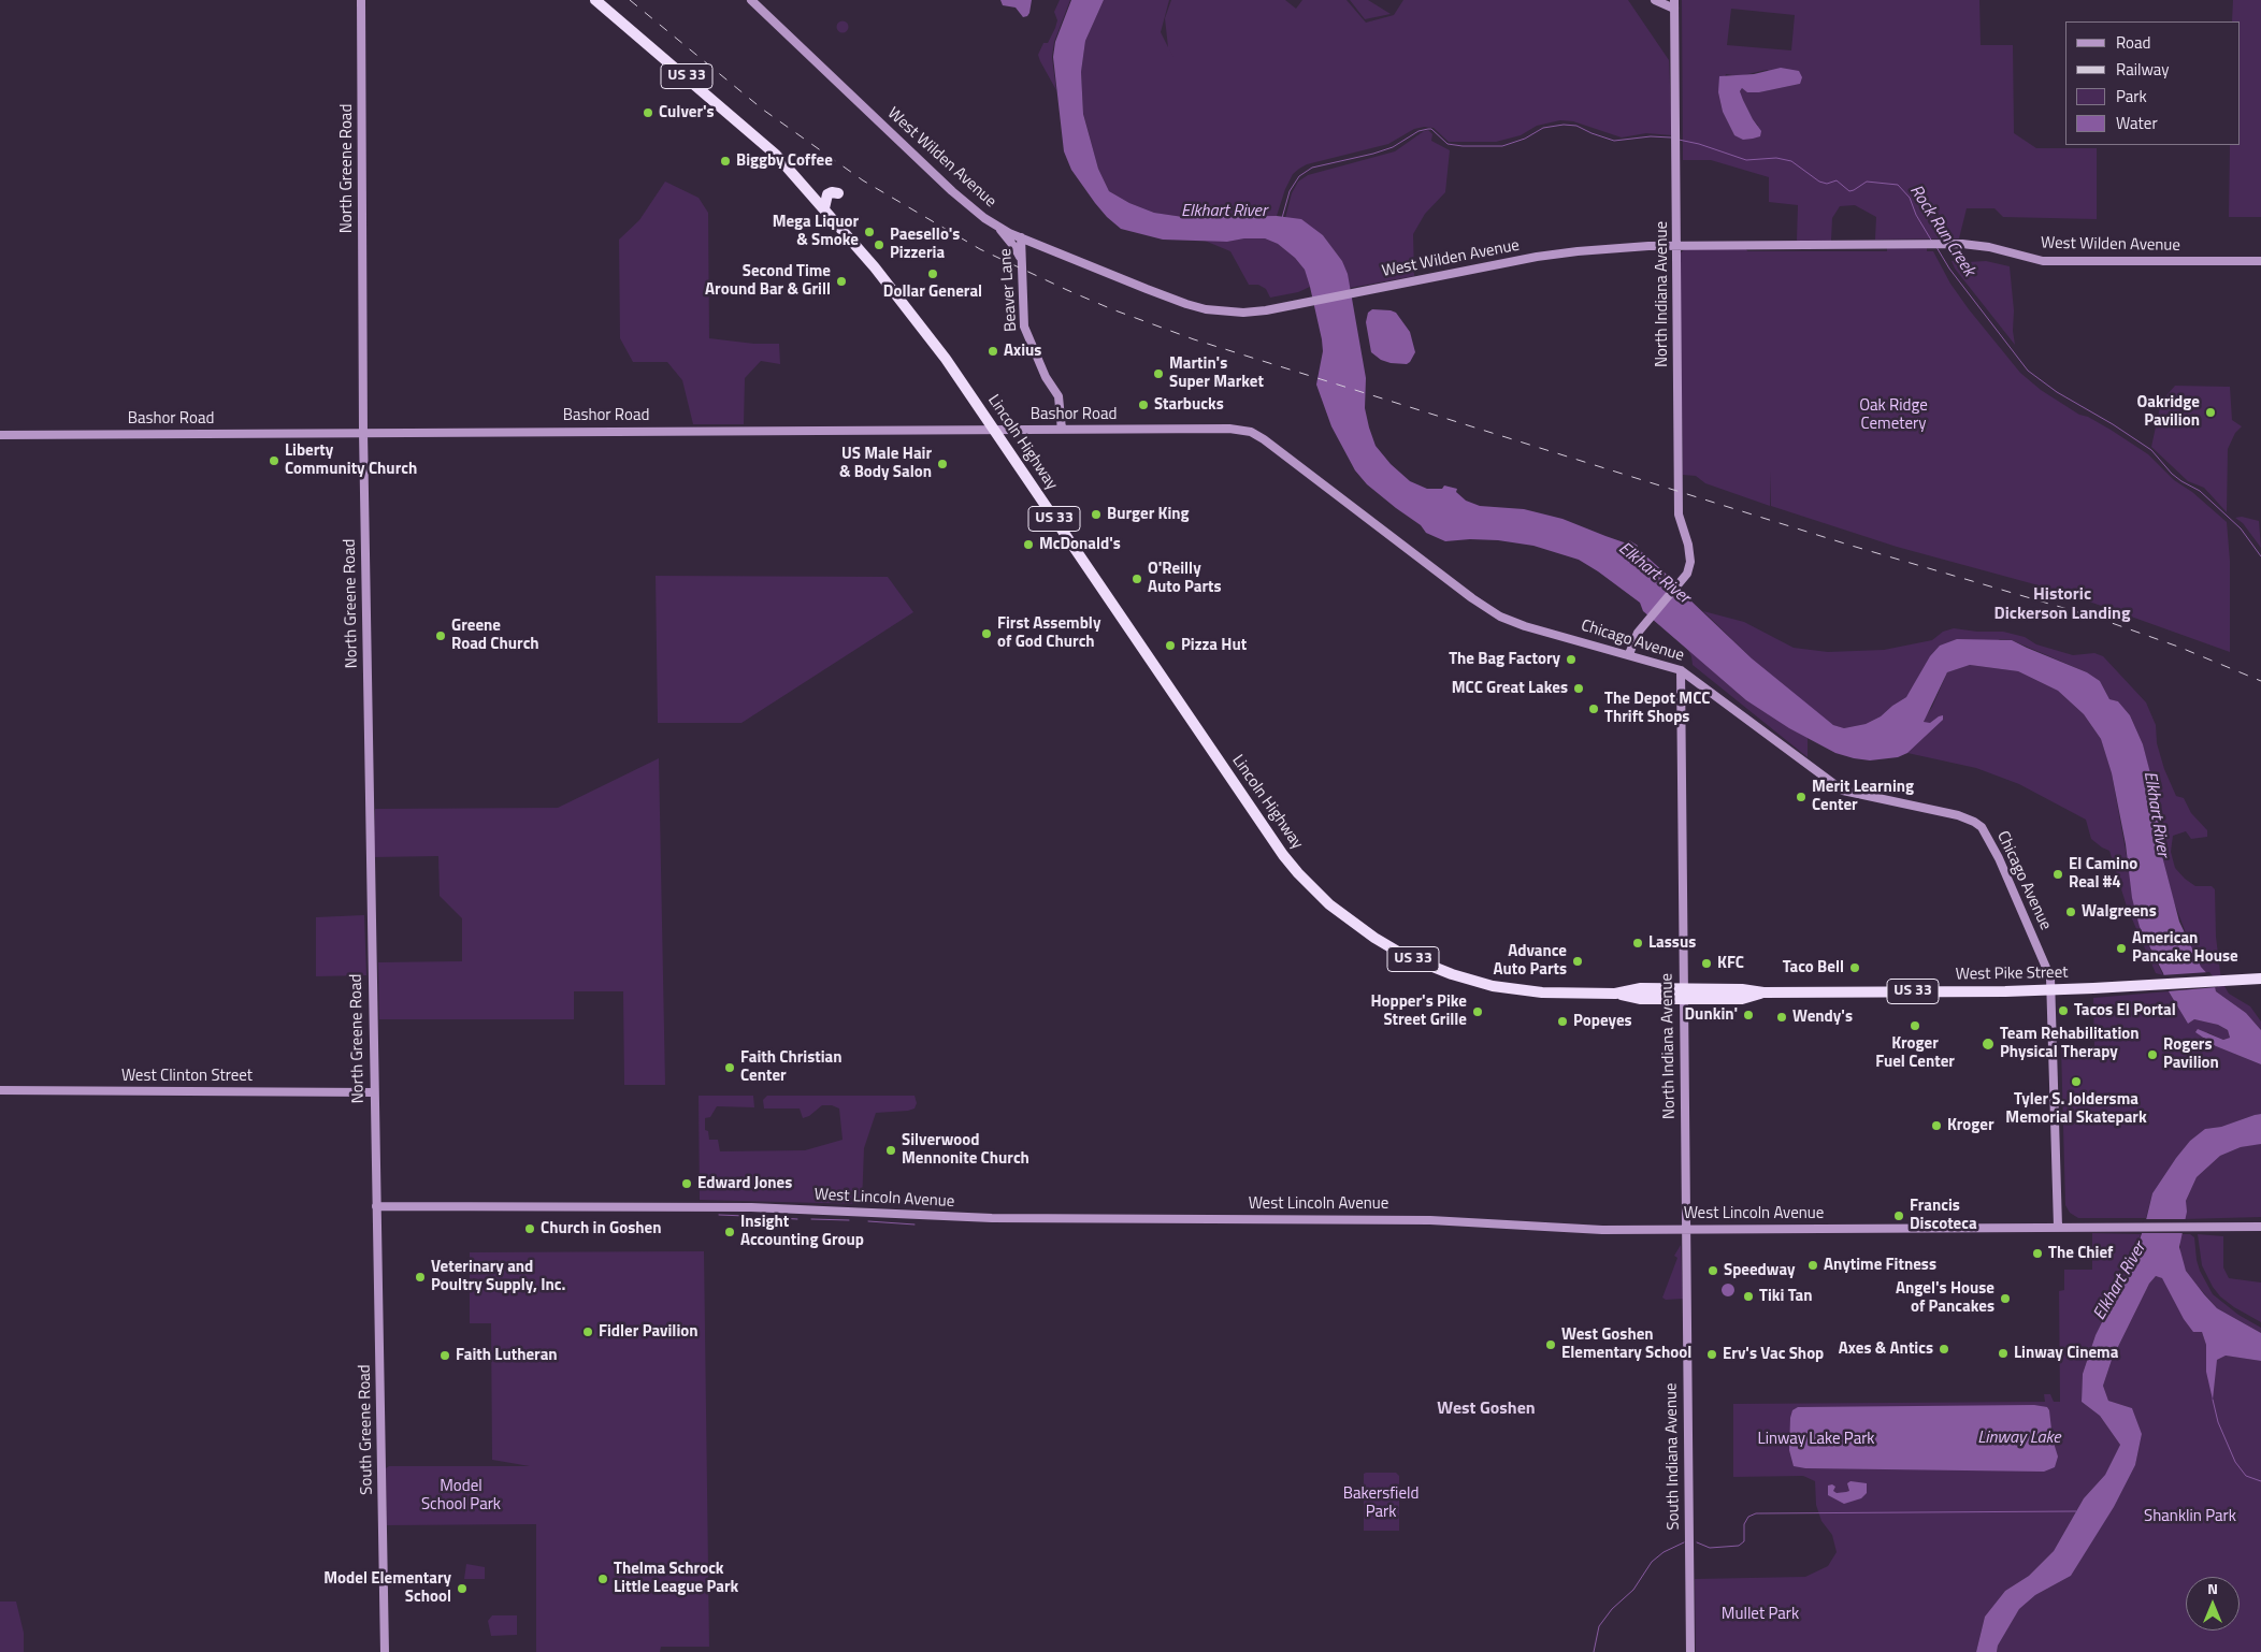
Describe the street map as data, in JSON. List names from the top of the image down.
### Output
{
  "streets": {
    "highway": ["US 33", "Lincoln Highway", "West Pike Street"],
    "street": [
      "West Wilden Avenue",
      "North Greene Road",
      "Beaver Lane",
      "North Indiana Avenue",
      "Bashor Road",
      "Chicago Avenue",
      "West Clinton Street",
      "West Lincoln Avenue",
      "South Greene Road",
      "South Indiana Avenue"
    ]
  },
  "crossings": [
    ["West Wilden Avenue", "Beaver Lane"],
    ["West Wilden Avenue", "North Indiana Avenue"],
    ["North Greene Road", "Bashor Road"],
    ["North Greene Road", "West Clinton Street"],
    ["North Greene Road", "West Lincoln Avenue"],
    ["North Greene Road", "South Greene Road"],
    ["Beaver Lane", "Bashor Road"],
    ["North Indiana Avenue", "Chicago Avenue"],
    ["North Indiana Avenue", "West Pike Street"],
    ["North Indiana Avenue", "West Lincoln Avenue"],
    ["North Indiana Avenue", "South Indiana Avenue"],
    ["Bashor Road", "Lincoln Highway"],
    ["Bashor Road", "Chicago Avenue"],
    ["Lincoln Highway", "West Pike Street"],
    ["Chicago Avenue", "West Pike Street"],
    ["Chicago Avenue", "West Lincoln Avenue"],
    ["West Lincoln Avenue", "South Greene Road"],
    ["West Lincoln Avenue", "South Indiana Avenue"]
  ],
  "districts": ["Historic Dickerson Landing", "West Goshen"],
  "water": ["Elkhart River", "Rock Run Creek", "Linway Lake"],
  "parks": [
    "Oak Ridge Cemetery",
    "Linway Lake Park",
    "Model School Park",
    "Bakersfield Park",
    "Shanklin Park",
    "Mullet Park"
  ],
  "places": [
    "Culver's",
    "Biggby Coffee",
    "Mega Liquor & Smoke",
    "Paesello's Pizzeria",
    "Dollar General",
    "Second Time Around Bar & Grill",
    "Axius",
    "Martin's Super Market",
    "Starbucks",
    "Oakridge Pavilion",
    "Liberty Community Church",
    "US Male Hair & Body Salon",
    "Burger King",
    "McDonald's",
    "O'Reilly Auto Parts",
    "First Assembly of God Church",
    "Greene Road Church",
    "Pizza Hut",
    "The Bag Factory",
    "MCC Great Lakes",
    "The Depot MCC Thrift Shops",
    "Merit Learning Center",
    "El Camino Real #4",
    "Walgreens",
    "Lassus",
    "American Pancake House",
    "Advance Auto Parts",
    "KFC",
    "Taco Bell",
    "Tacos El Portal",
    "Hopper's Pike Street Grille",
    "Dunkin'",
    "Wendy's",
    "Popeyes",
    "Kroger Fuel Center",
    "Team Rehabilitation Physical Therapy",
    "Rogers Pavilion",
    "Faith Christian Center",
    "Tyler S. Joldersma Memorial Skatepark",
    "Kroger",
    "Silverwood Mennonite Church",
    "Edward Jones",
    "Francis Discoteca",
    "Church in Goshen",
    "Insight Accounting Group",
    "The Chief",
    "Anytime Fitness",
    "Speedway",
    "Veterinary and Poultry Supply, Inc.",
    "Tiki Tan",
    "Angel's House of Pancakes",
    "Fidler Pavilion",
    "West Goshen Elementary School",
    "Axes & Antics",
    "Linway Cinema",
    "Erv's Vac Shop",
    "Faith Lutheran",
    "Thelma Schrock Little League Park",
    "Model Elementary School"
  ],
  "legend": [
    "Road",
    "Railway",
    "Park",
    "Water"
  ],
  "north": "top"
}
